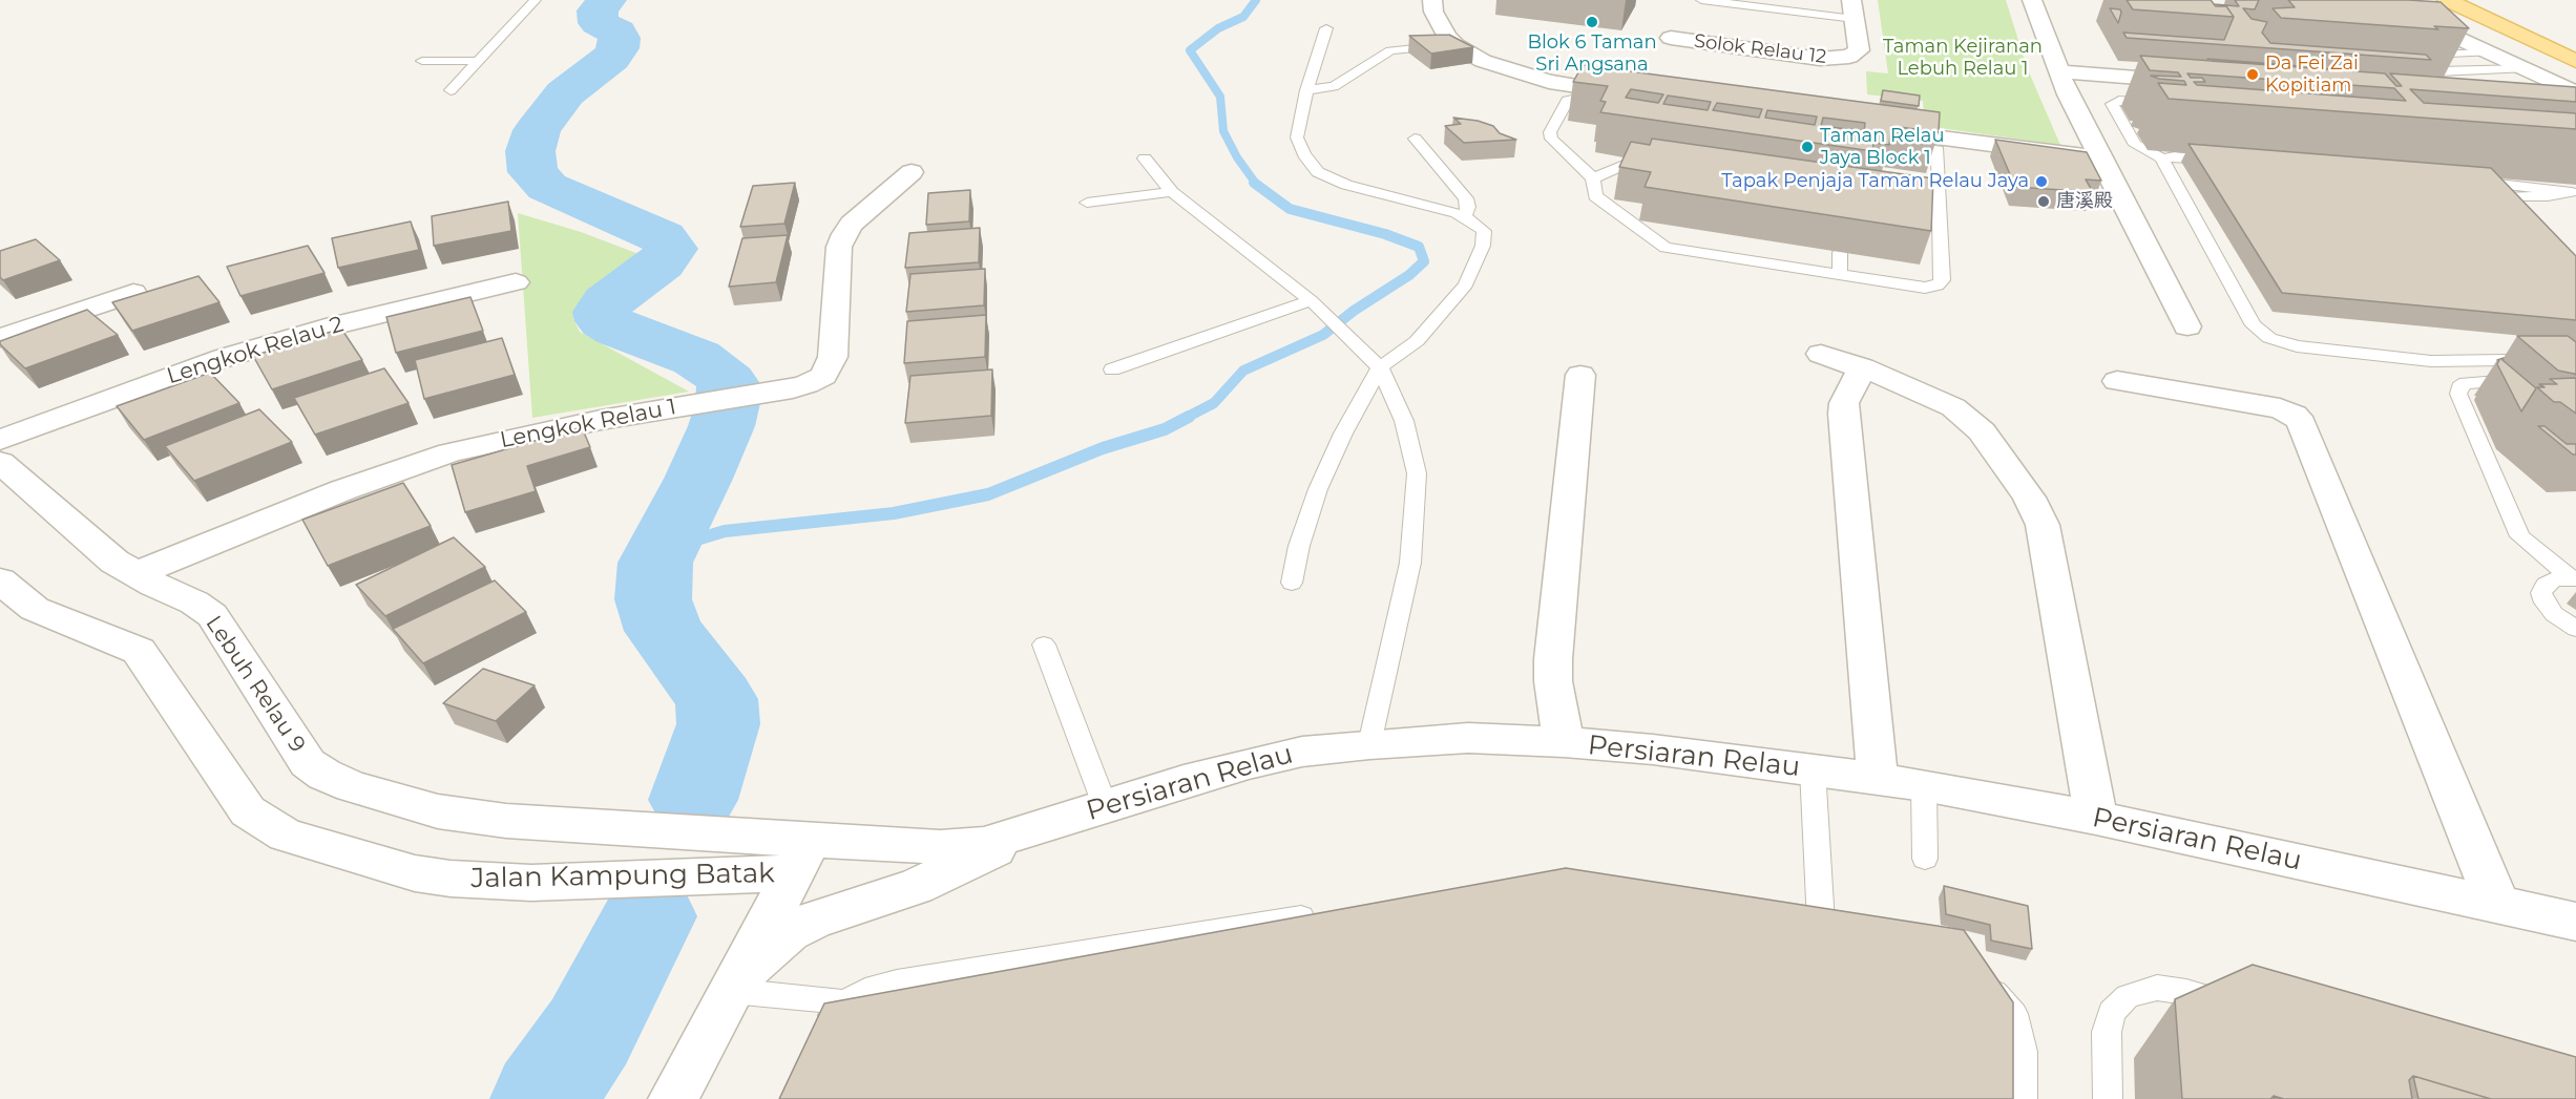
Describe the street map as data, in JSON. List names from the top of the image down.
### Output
{
  "streets": {
    "street": [
      "Solok Relau 12",
      "Lengkok Relau 2",
      "Lengkok Relau 1",
      "Lebuh Relau 9",
      "Persiaran Relau",
      "Jalan Kampung Batak"
    ]
  },
  "crossings": [
    ["Lengkok Relau 1", "Lebuh Relau 9"],
    ["Lebuh Relau 9", "Persiaran Relau"],
    ["Lebuh Relau 9", "Jalan Kampung Batak"],
    ["Persiaran Relau", "Jalan Kampung Batak"]
  ],
  "parks": ["Taman Kejiranan Lebuh Relau 1"],
  "places": [
    "Blok 6 Taman Sri Angsana",
    "Da Fei Zai Kopitiam",
    "Taman Relau Jaya Block 1",
    "Tapak Penjaja Taman Relau Jaya",
    "唐溪殿"
  ]
}
